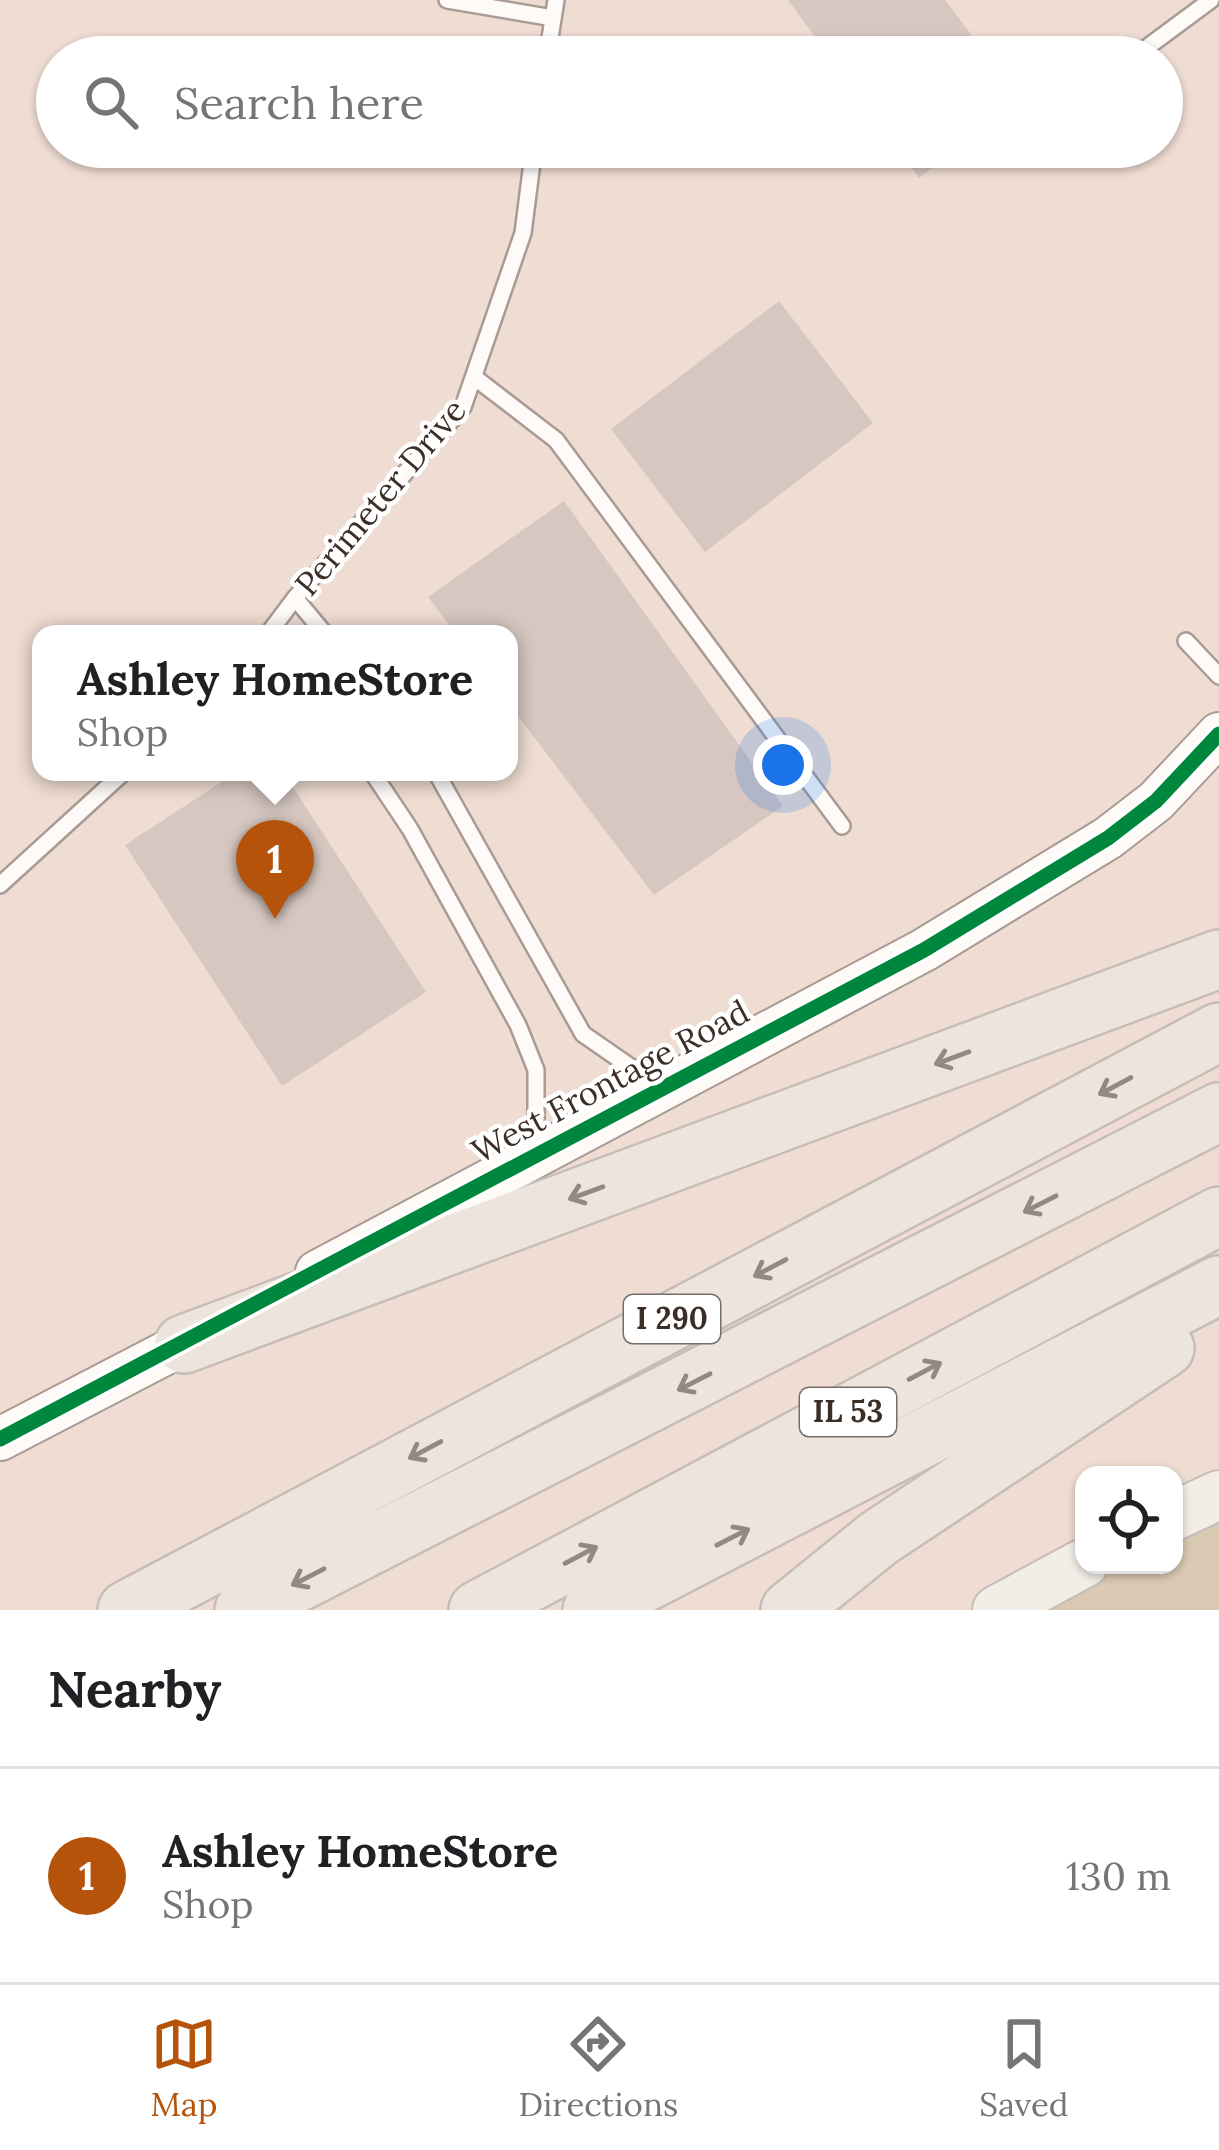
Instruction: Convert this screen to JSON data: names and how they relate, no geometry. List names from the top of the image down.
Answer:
{
  "streets": {
    "highway": ["I 290", "IL 53"],
    "street": ["West Frontage Road"],
    "lane": ["Perimeter Drive"]
  },
  "page": {
    "search": "Search here",
    "popup": ["Ashley HomeStore", "Shop"],
    "pins": "1",
    "heading": "Nearby",
    "list": [
      {
        "mark": "1",
        "name": "Ashley HomeStore",
        "note": "Shop",
        "value": "130 m"
      }
    ],
    "nav": ["Map", "Directions", "Saved"]
  }
}
